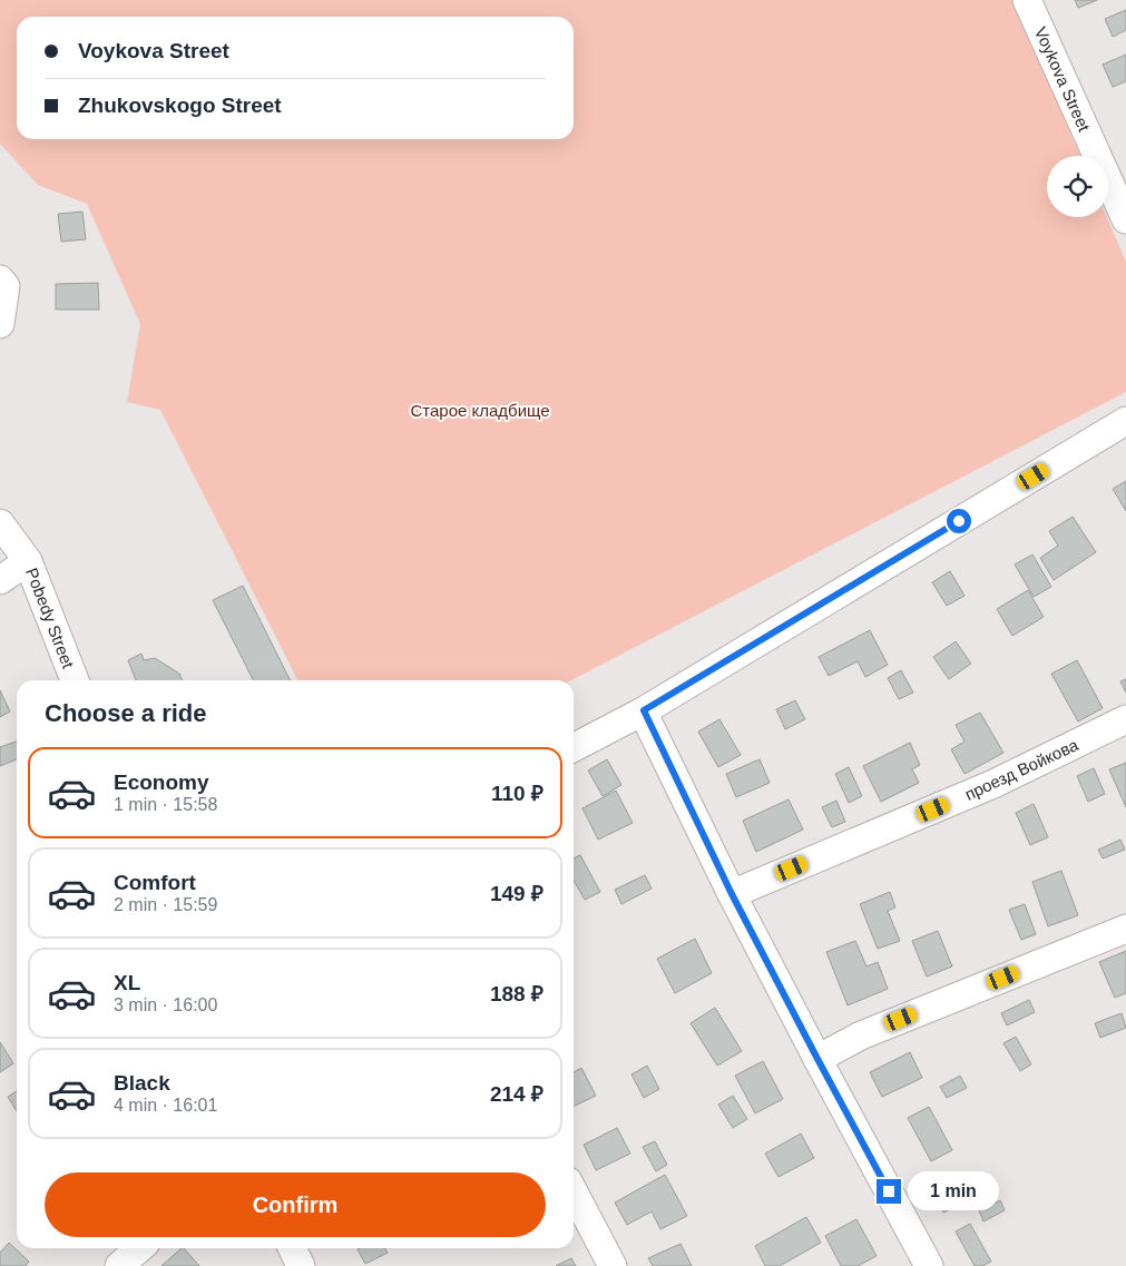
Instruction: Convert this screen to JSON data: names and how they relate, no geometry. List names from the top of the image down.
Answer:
{
  "streets": {
    "street": ["Voykova Street", "Pobedy Street", "проезд Войкова"]
  },
  "parks": ["Старое кладбище"],
  "page": {
    "banner": ["Voykova Street", "Zhukovskogo Street"],
    "heading": "Choose a ride",
    "list": [
      {
        "name": "Economy",
        "note": "1 min · 15:58",
        "value": "110 ₽"
      },
      {
        "name": "Comfort",
        "note": "2 min · 15:59",
        "value": "149 ₽"
      },
      {
        "name": "XL",
        "note": "3 min · 16:00",
        "value": "188 ₽"
      },
      {
        "name": "Black",
        "note": "4 min · 16:01",
        "value": "214 ₽"
      }
    ],
    "buttons": "Confirm",
    "bubble": "1 min"
  }
}
